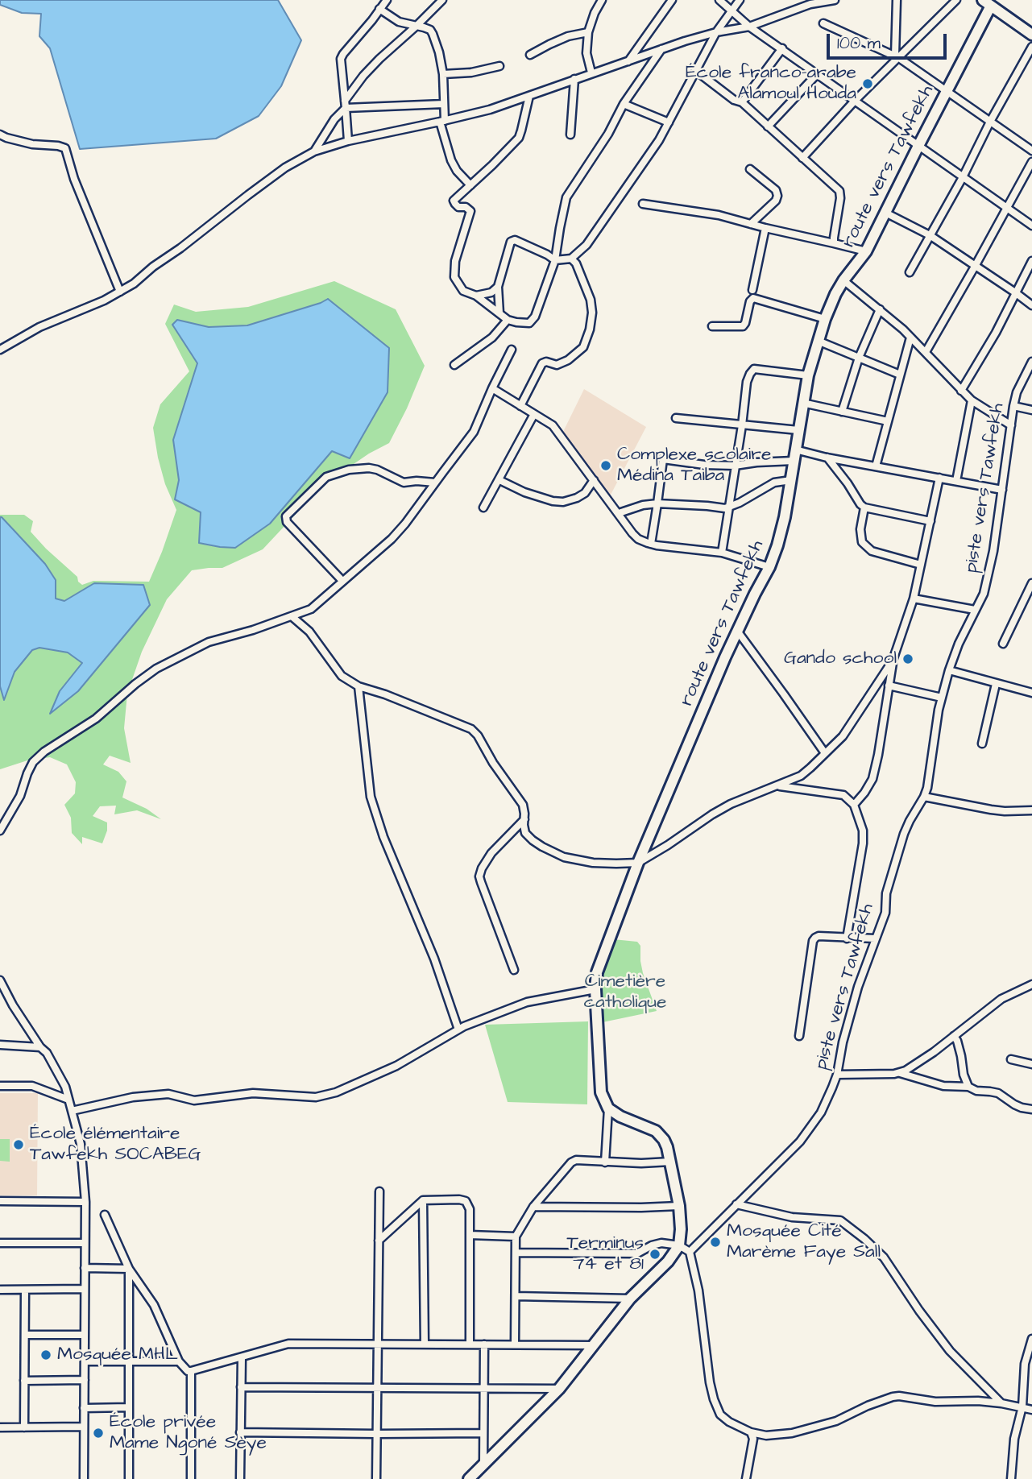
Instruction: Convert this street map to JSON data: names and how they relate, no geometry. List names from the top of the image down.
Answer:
{
  "streets": {
    "street": ["route vers Tawfekh", "piste vers Tawfekh"]
  },
  "parks": ["Cimetière catholique"],
  "places": [
    "École franco-arabe Alamoul Houda",
    "Complexe scolaire Médina Taiba",
    "Gando school",
    "École élémentaire Tawfekh SOCABEG",
    "Mosquée Cité Marème Faye Sall",
    "Terminus 74 et 81",
    "Mosquée MHL",
    "École privée Mame Ngoné Sèye"
  ],
  "scale_bar": "100 m"
}
